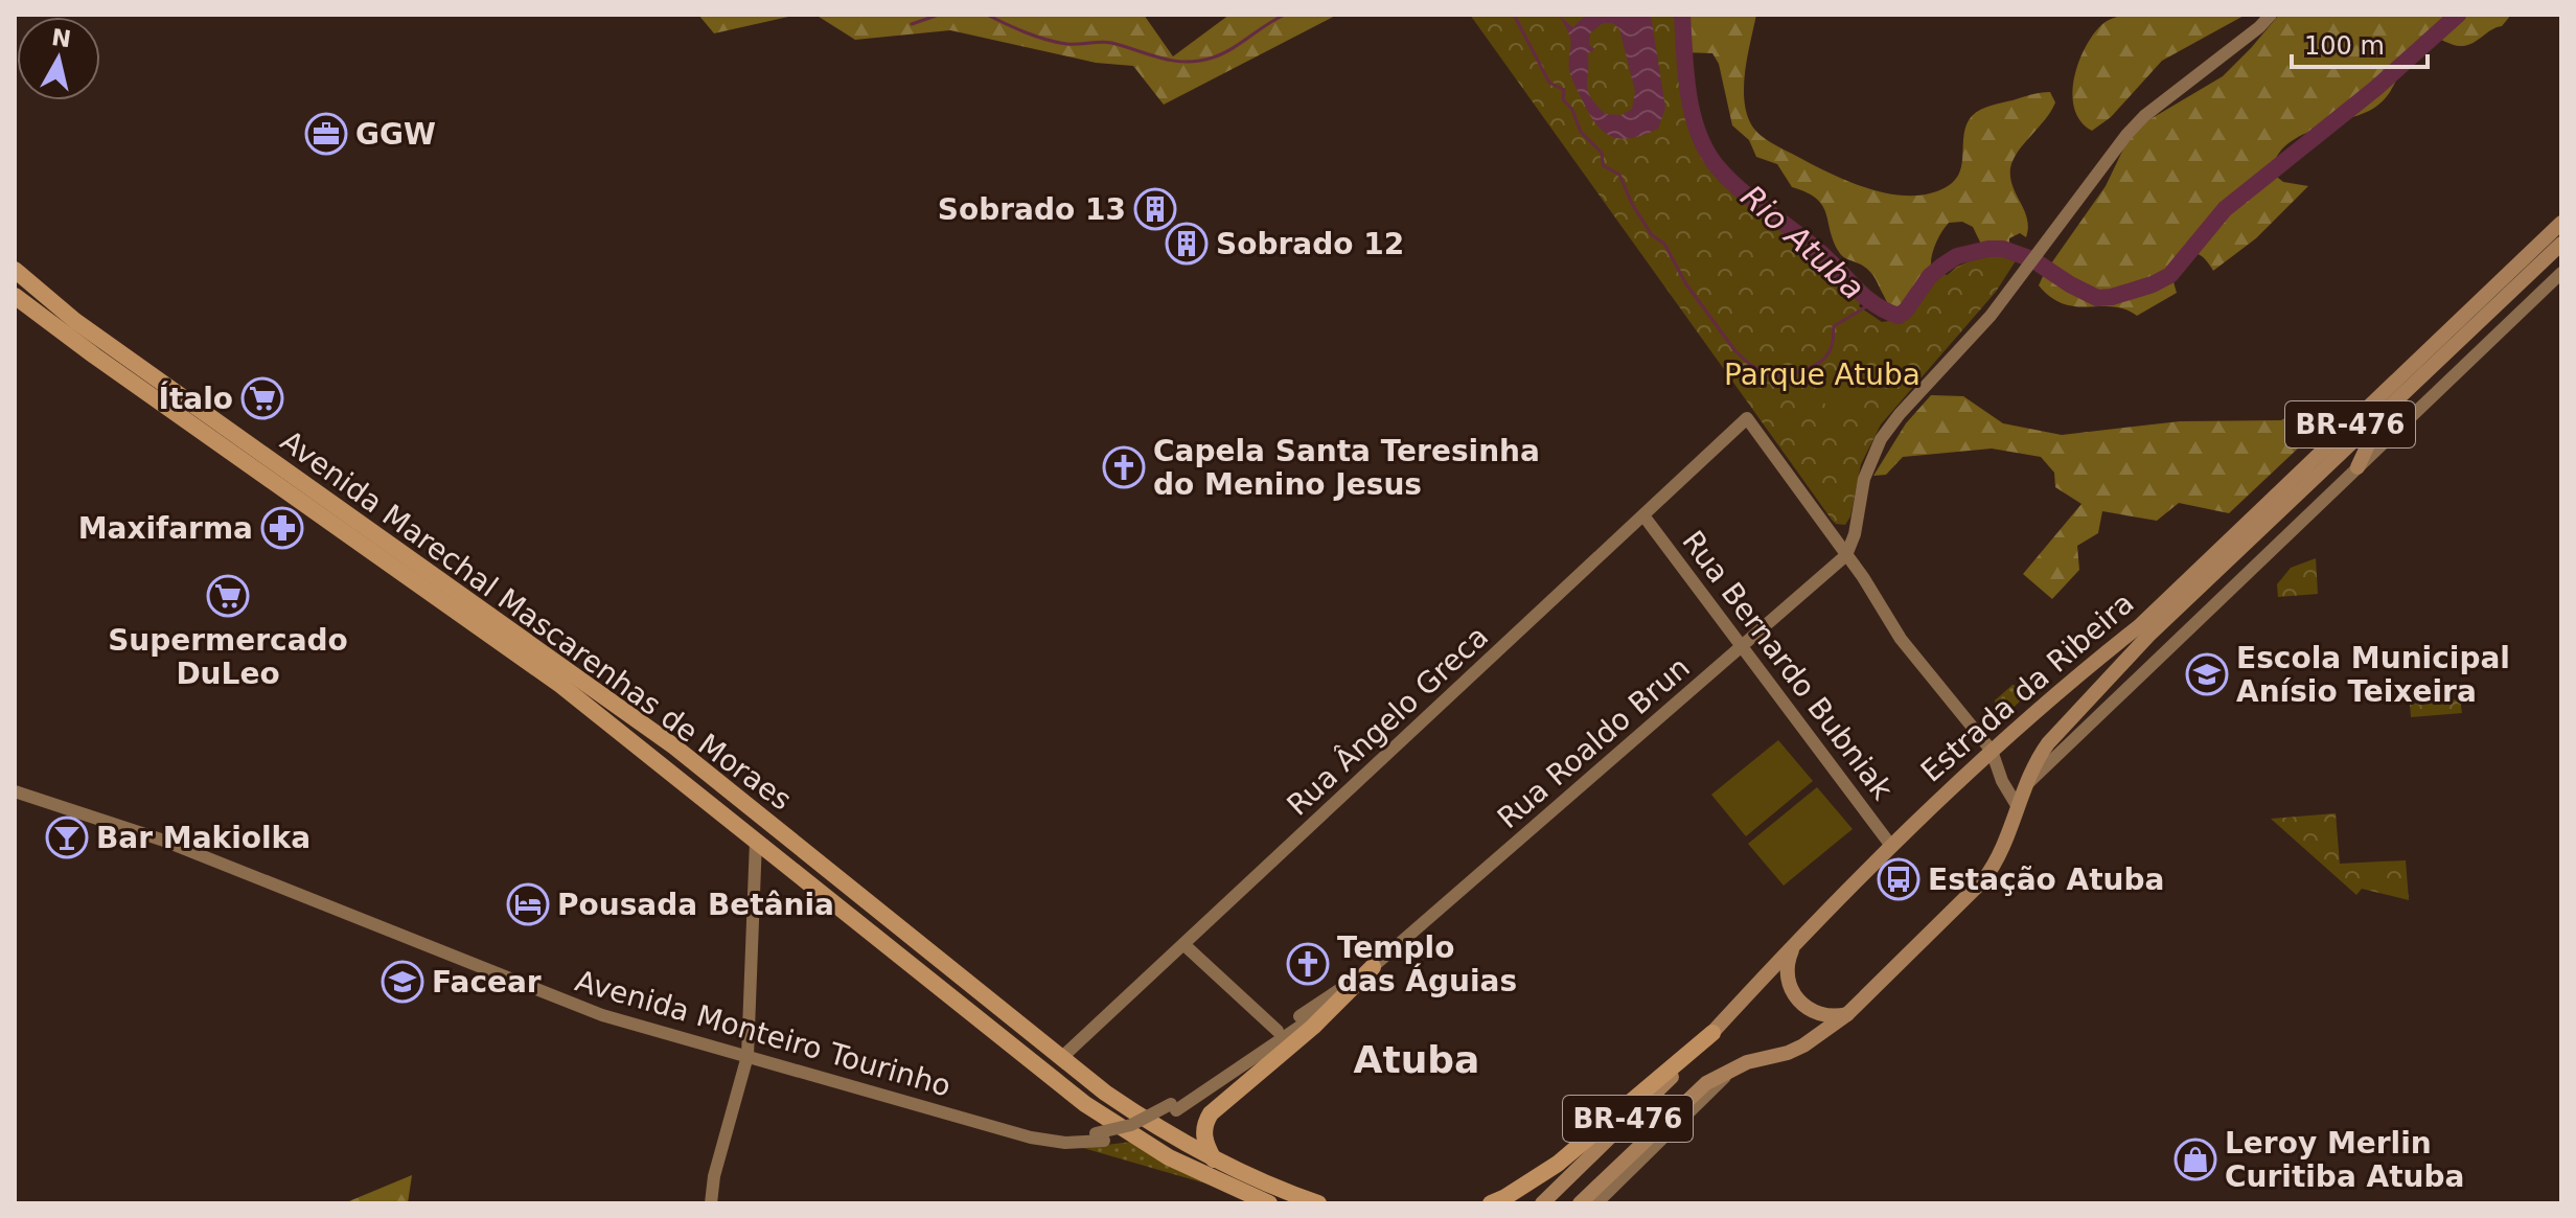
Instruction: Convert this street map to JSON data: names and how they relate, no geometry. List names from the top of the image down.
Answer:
{
  "streets": {
    "highway": ["Avenida Marechal Mascarenhas de Moraes"],
    "main road": [
      "BR-476",
      "Rua Bernardo Bubniak",
      "Estrada da Ribeira",
      "Rua Ângelo Greca",
      "Rua Roaldo Brun",
      "Avenida Monteiro Tourinho"
    ]
  },
  "crossings": [
    ["Avenida Marechal Mascarenhas de Moraes", "Rua Ângelo Greca"],
    ["Rua Bernardo Bubniak", "Estrada da Ribeira"],
    ["Rua Bernardo Bubniak", "Rua Ângelo Greca"],
    ["Rua Bernardo Bubniak", "Rua Roaldo Brun"],
    ["Rua Ângelo Greca", "Rua Roaldo Brun"],
    ["Rua Roaldo Brun", "Avenida Monteiro Tourinho"]
  ],
  "districts": ["Atuba"],
  "water": ["Rio Atuba"],
  "parks": ["Parque Atuba"],
  "places": {
    "office": ["GGW"],
    "building": ["Sobrado 13", "Sobrado 12"],
    "supermarket": ["Ítalo", "Supermercado DuLeo"],
    "church": ["Capela Santa Teresinha do Menino Jesus", "Templo das Águias"],
    "pharmacy": ["Maxifarma"],
    "school or university": ["Escola Municipal Anísio Teixeira", "Facear"],
    "bar": ["Bar Makiolka"],
    "bus stop": ["Estação Atuba"],
    "hotel": ["Pousada Betânia"],
    "shop": ["Leroy Merlin Curitiba Atuba"]
  },
  "scale_bar": "100 m",
  "north": "top"
}
